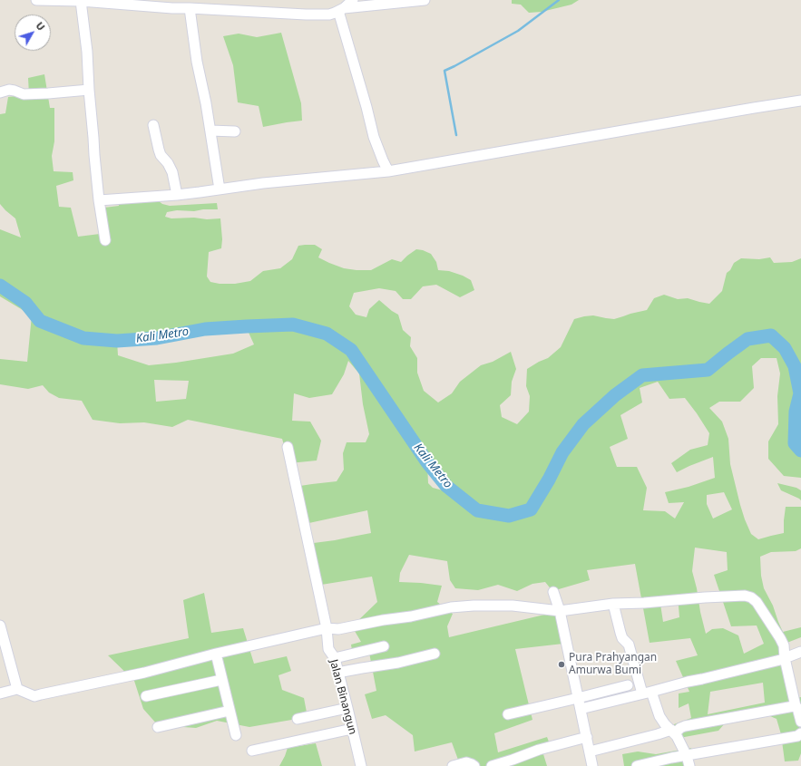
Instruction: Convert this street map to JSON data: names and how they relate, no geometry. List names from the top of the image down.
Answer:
{
  "streets": {
    "street": ["Jalan Binangun"]
  },
  "water": ["Kali Metro"],
  "places": ["Pura Prahyangan Amurwa Bumi"],
  "north": "top right"
}
